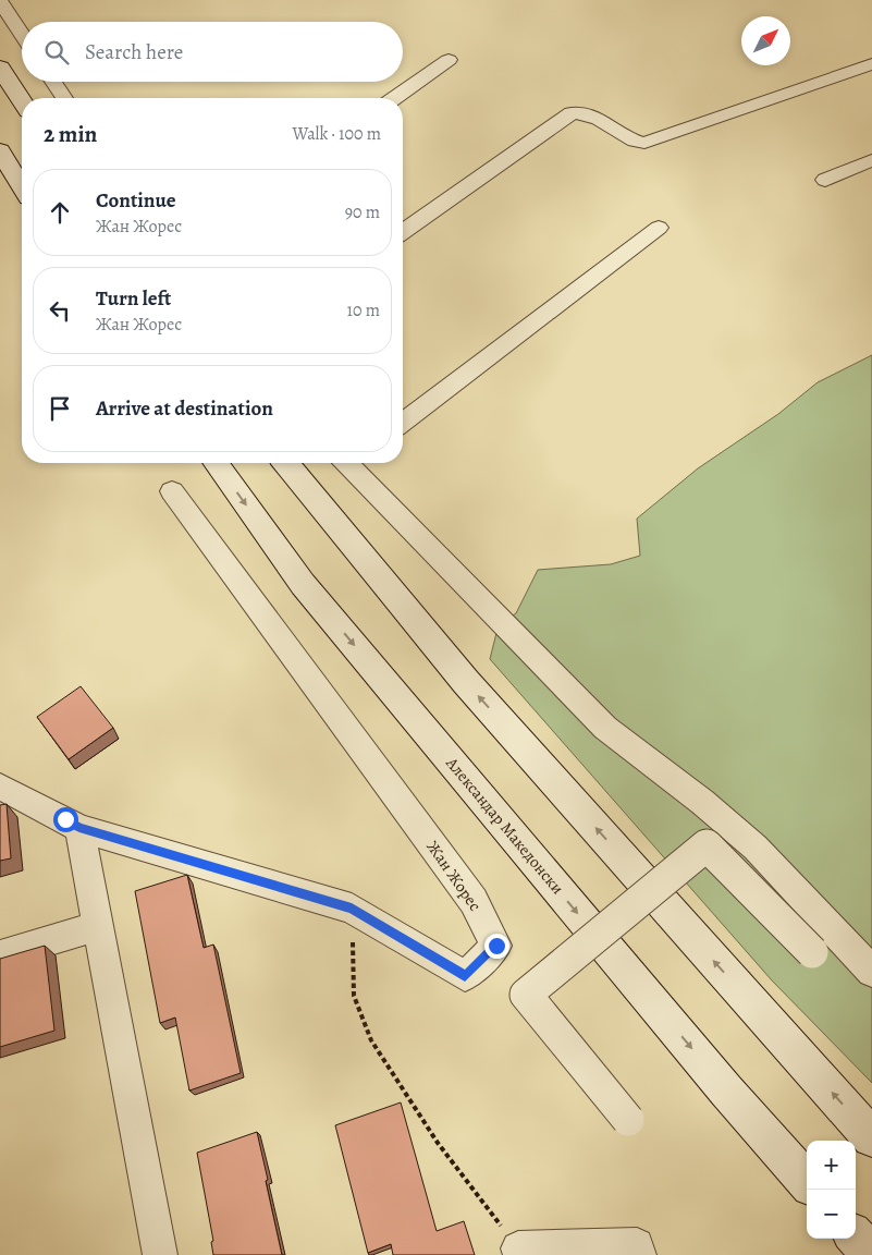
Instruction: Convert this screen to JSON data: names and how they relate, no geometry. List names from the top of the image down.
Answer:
{
  "streets": {
    "street": ["Александар Македонски", "Жан Жорес"]
  },
  "north": "top right",
  "page": {
    "search": "Search here",
    "heading": ["2 min", "Walk · 100 m"],
    "list": [
      ["Continue", "Жан Жорес", "90 m"],
      ["Turn left", "Жан Жорес", "10 m"],
      "Arrive at destination"
    ],
    "map_buttons": ["+", "−"]
  }
}
